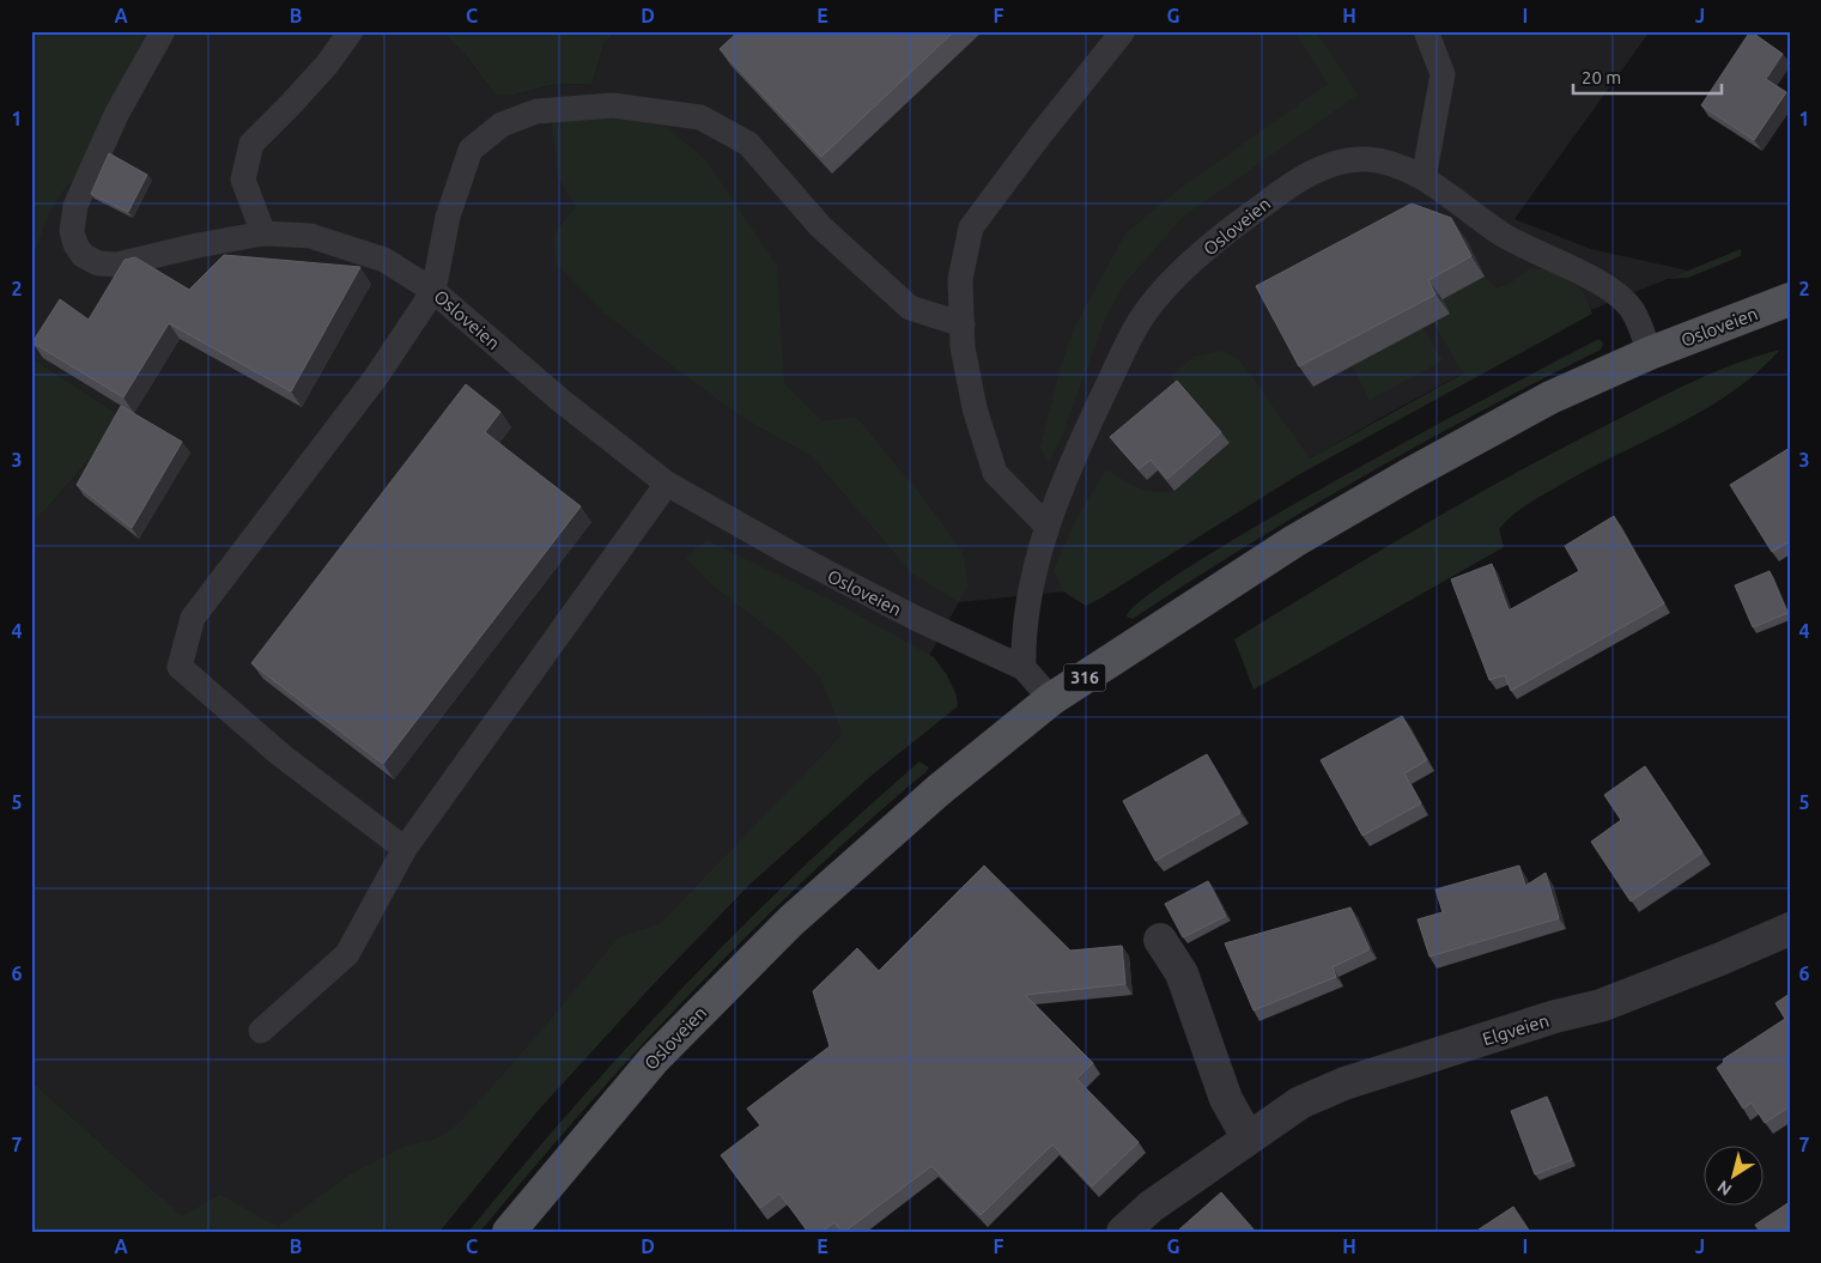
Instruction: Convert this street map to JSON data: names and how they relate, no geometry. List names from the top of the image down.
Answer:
{
  "streets": {
    "main road": ["Osloveien", "316"],
    "street": ["Elgveien"]
  },
  "scale_bar": "20 m",
  "north": "bottom left",
  "grid": {
    "columns": [
      "A",
      "B",
      "C",
      "D",
      "E",
      "F",
      "G",
      "H",
      "I",
      "J"
    ],
    "rows": [
      "1",
      "2",
      "3",
      "4",
      "5",
      "6",
      "7"
    ]
  }
}
